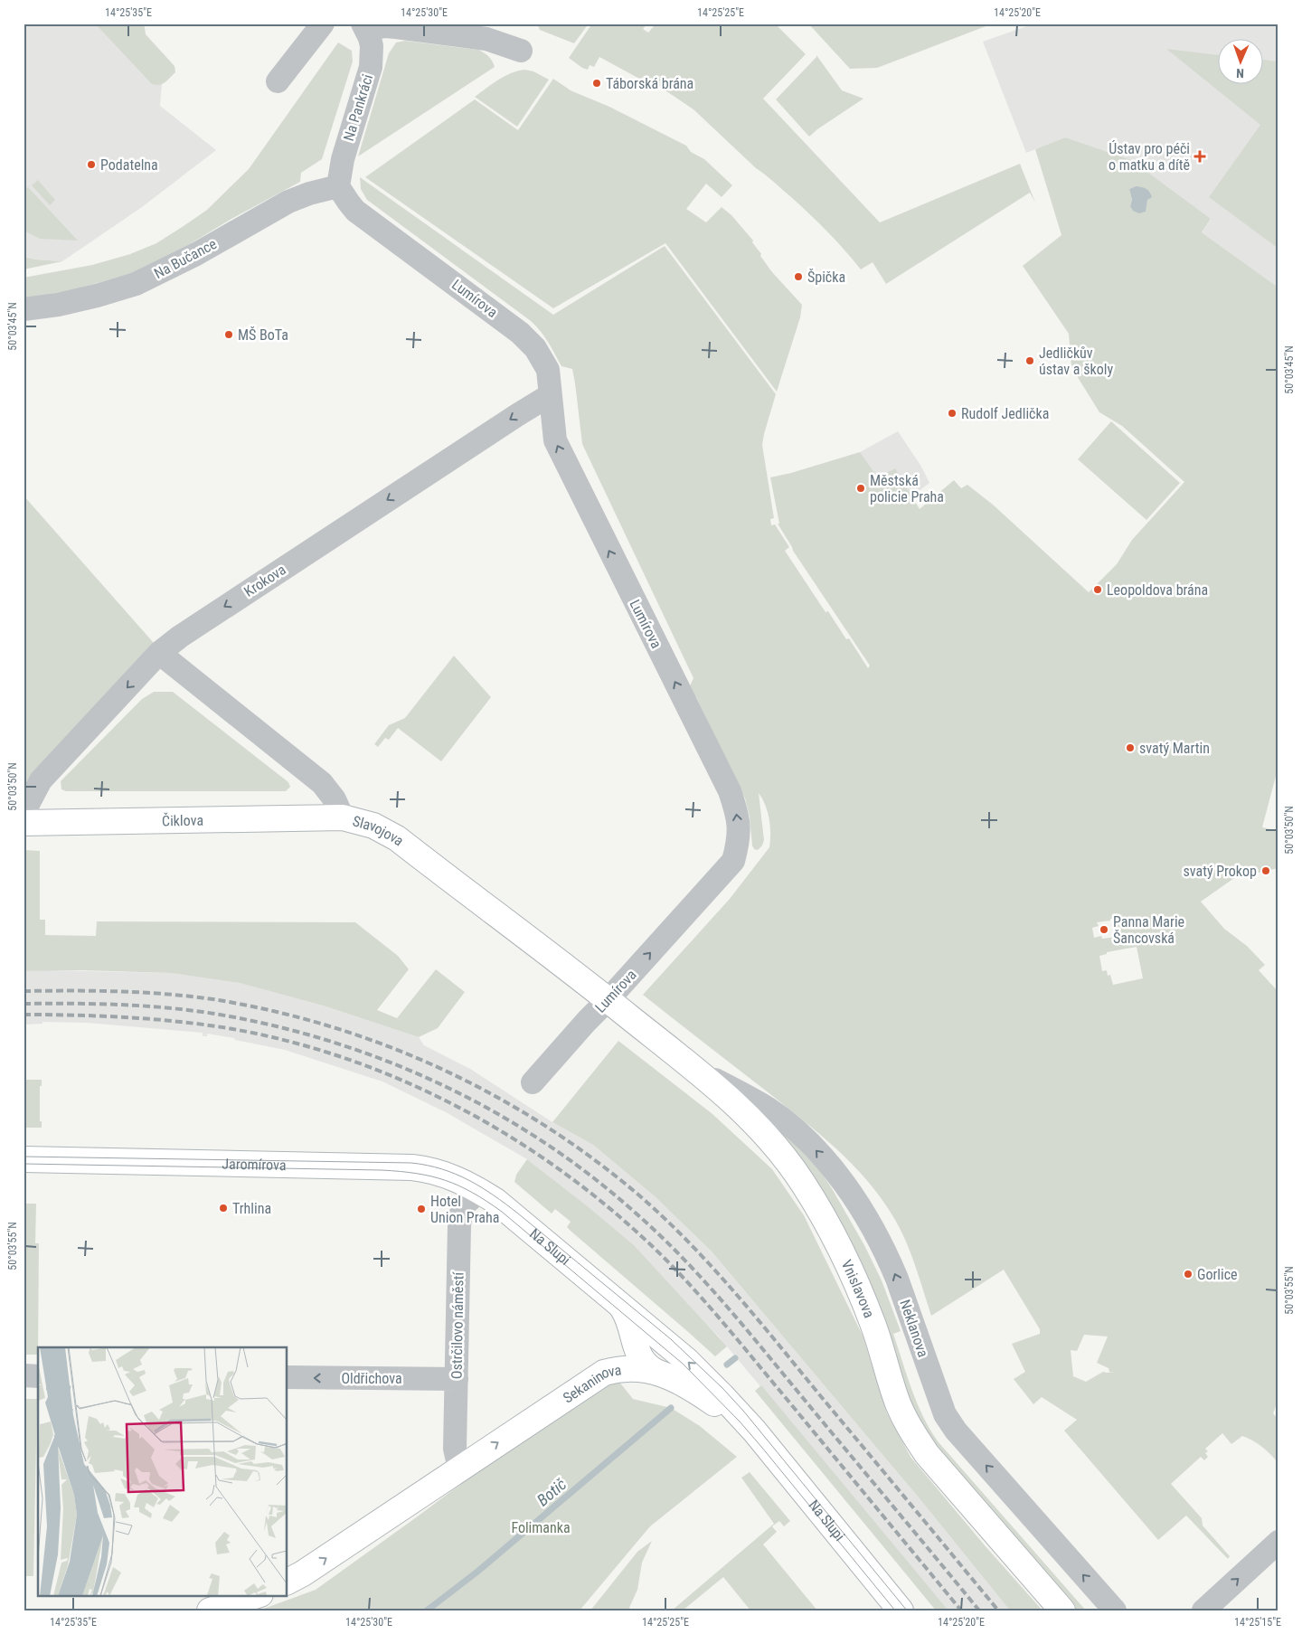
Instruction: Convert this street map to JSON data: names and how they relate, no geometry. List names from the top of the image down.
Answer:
{
  "streets": {
    "main road": [
      "Čiklova",
      "Slavojova",
      "Jaromírova",
      "Na Slupi",
      "Vnislavova",
      "Sekaninova"
    ],
    "street": [
      "Na Pankráci",
      "Na Bučance",
      "Lumírova",
      "Krokova",
      "Ostrčilovo náměstí",
      "Neklanova",
      "Oldřichova"
    ]
  },
  "crossings": [
    ["Na Pankráci", "Na Bučance"],
    ["Na Pankráci", "Lumírova"],
    ["Na Bučance", "Lumírova"],
    ["Lumírova", "Krokova"],
    ["Lumírova", "Slavojova"],
    ["Lumírova", "Vnislavova"],
    ["Krokova", "Slavojova"],
    ["Čiklova", "Slavojova"],
    ["Slavojova", "Vnislavova"],
    ["Jaromírova", "Na Slupi"],
    ["Jaromírova", "Ostrčilovo náměstí"],
    ["Na Slupi", "Ostrčilovo náměstí"],
    ["Na Slupi", "Sekaninova"],
    ["Vnislavova", "Neklanova"],
    ["Ostrčilovo náměstí", "Oldřichova"],
    ["Ostrčilovo náměstí", "Sekaninova"]
  ],
  "one_way": [
    "Lumírova",
    "Krokova",
    "Neklanova",
    "Oldřichova",
    "Sekaninova"
  ],
  "water": ["Botič"],
  "parks": ["Folimanka"],
  "places": {
    "other": [
      "Táborská brána",
      "Podatelna",
      "Špička",
      "MŠ BoTa",
      "Jedličkův ústav a školy",
      "Rudolf Jedlička",
      "Městská policie Praha",
      "Leopoldova brána",
      "svatý Martin",
      "svatý Prokop",
      "Panna Marie Šancovská",
      "Trhlina",
      "Hotel Union Praha",
      "Gorlice"
    ],
    "health": ["Ústav pro péči o matku a dítě"]
  },
  "north": "bottom",
  "coordinates": [
    "14°25'35\"E",
    "14°25'30\"E",
    "14°25'25\"E",
    "14°25'20\"E",
    "50°03'45\"N",
    "50°03'50\"N",
    "50°03'55\"N",
    "14°25'15\"E"
  ]
}
